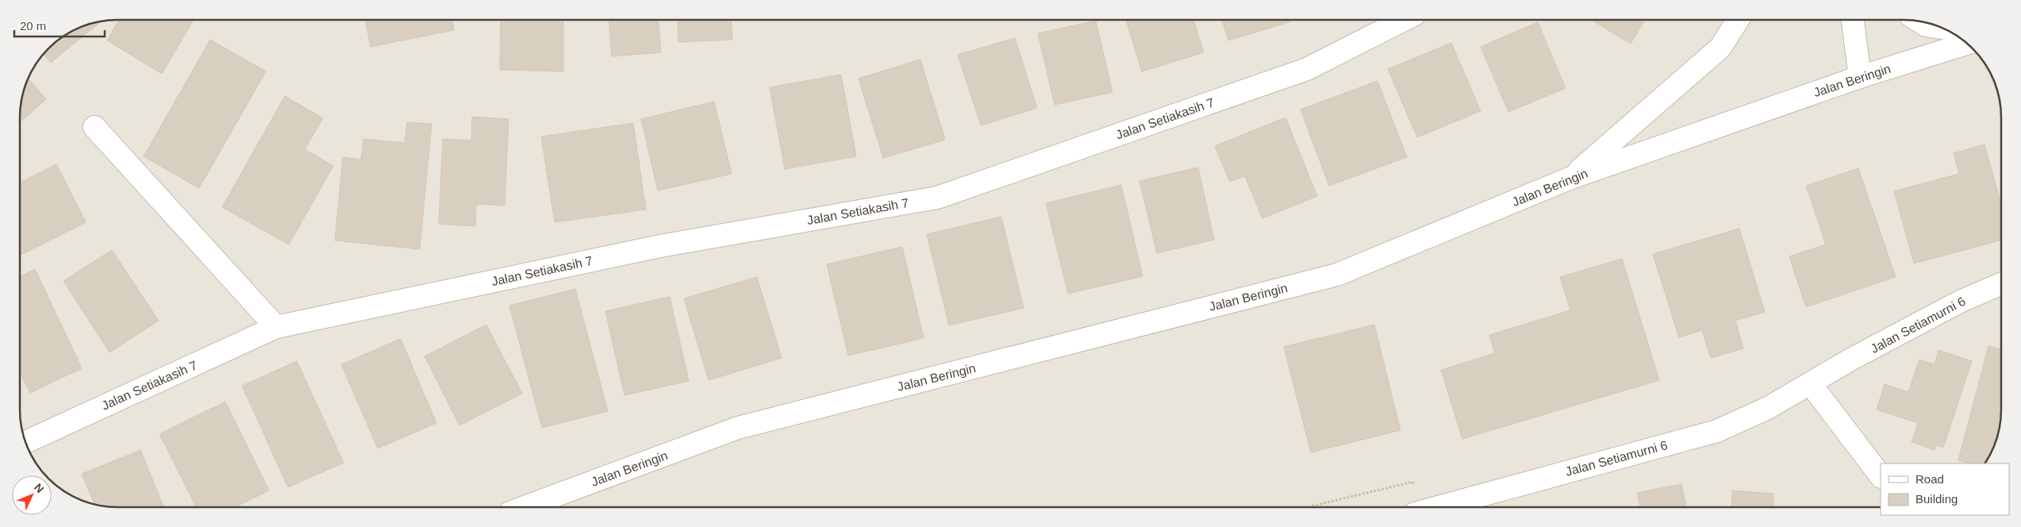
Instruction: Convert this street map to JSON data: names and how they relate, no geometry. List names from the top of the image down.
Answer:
{
  "streets": {
    "street": ["Jalan Beringin", "Jalan Setiakasih 7", "Jalan Setiamurni 6"]
  },
  "legend": ["Road", "Building"],
  "scale_bar": "20 m",
  "north": "top right"
}
